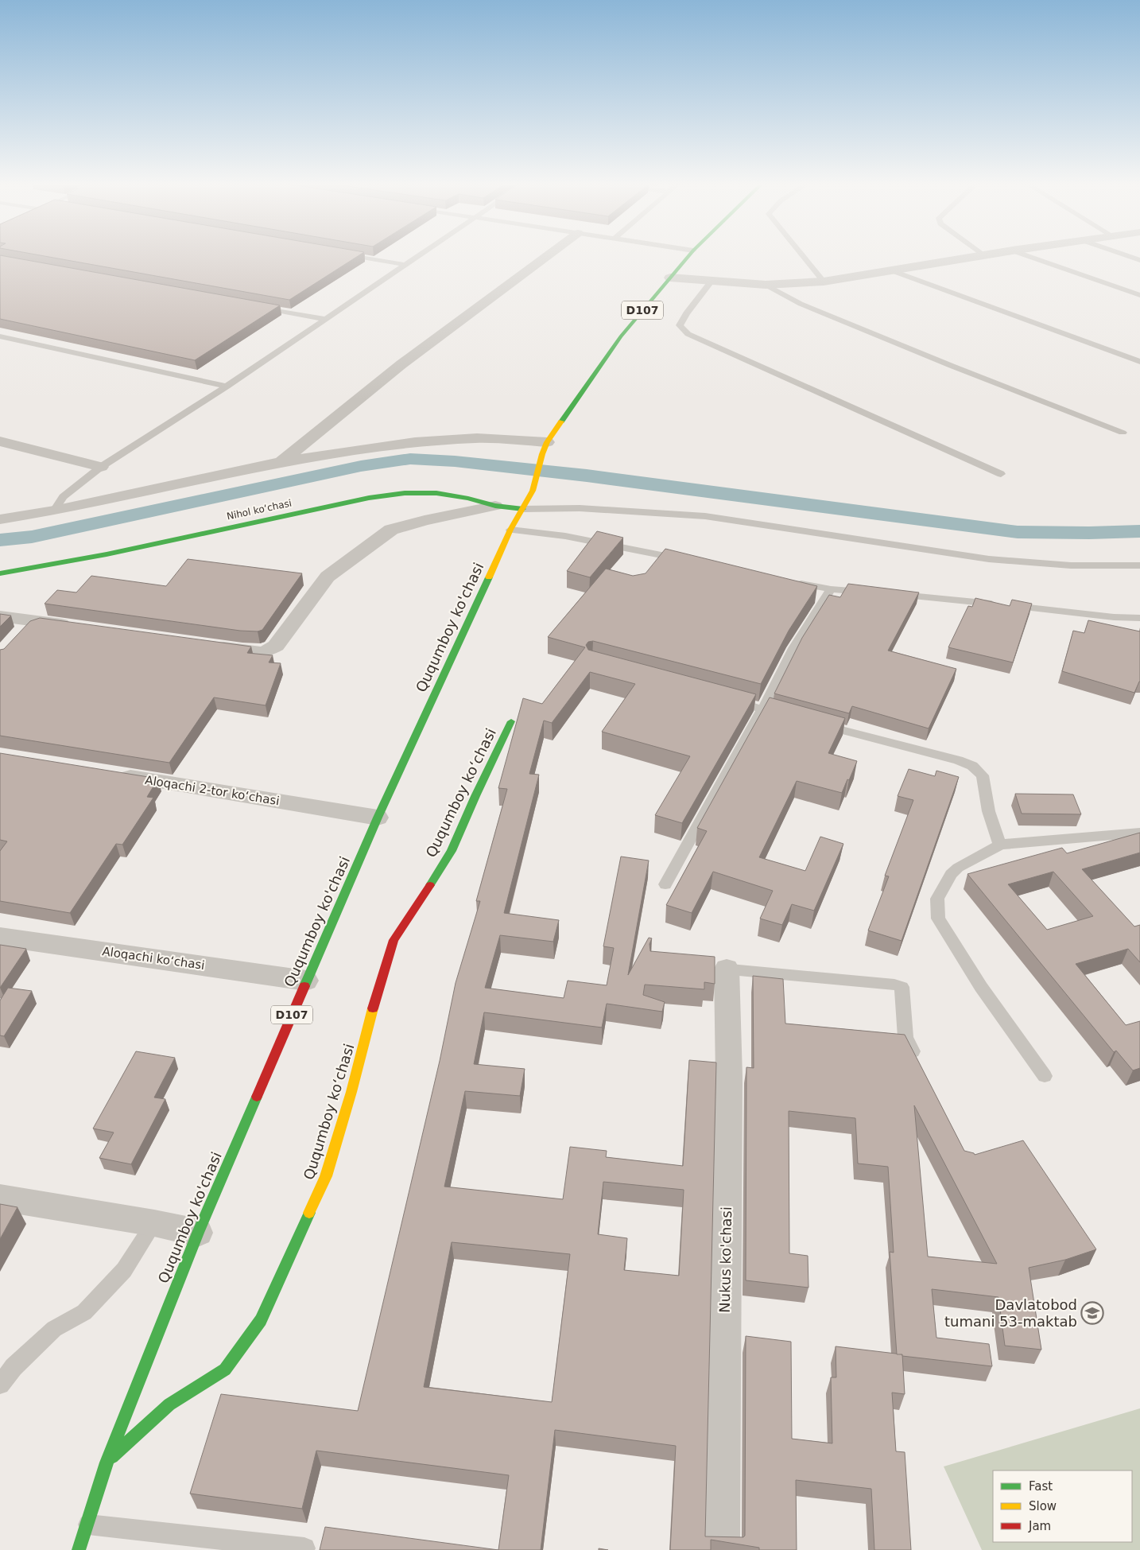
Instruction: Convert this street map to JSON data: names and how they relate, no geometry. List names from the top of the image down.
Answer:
{
  "streets": {
    "main road": [
      "D107",
      "Nihol koʻchasi",
      "Ququmboy ko'chasi",
      "Ququmboy koʻchasi"
    ],
    "street": ["Aloqachi 2-tor koʻchasi", "Aloqachi koʻchasi", "Nukus ko'chasi"]
  },
  "crossings": [
    ["D107", "Ququmboy ko'chasi"],
    ["Nihol koʻchasi", "Ququmboy ko'chasi"],
    ["Ququmboy ko'chasi", "Aloqachi 2-tor koʻchasi"],
    ["Ququmboy ko'chasi", "Ququmboy koʻchasi"],
    ["Ququmboy ko'chasi", "Aloqachi koʻchasi"]
  ],
  "places": {
    "school or university": ["Davlatobod tumani 53-maktab"]
  },
  "legend": ["Fast", "Slow", "Jam"]
}
